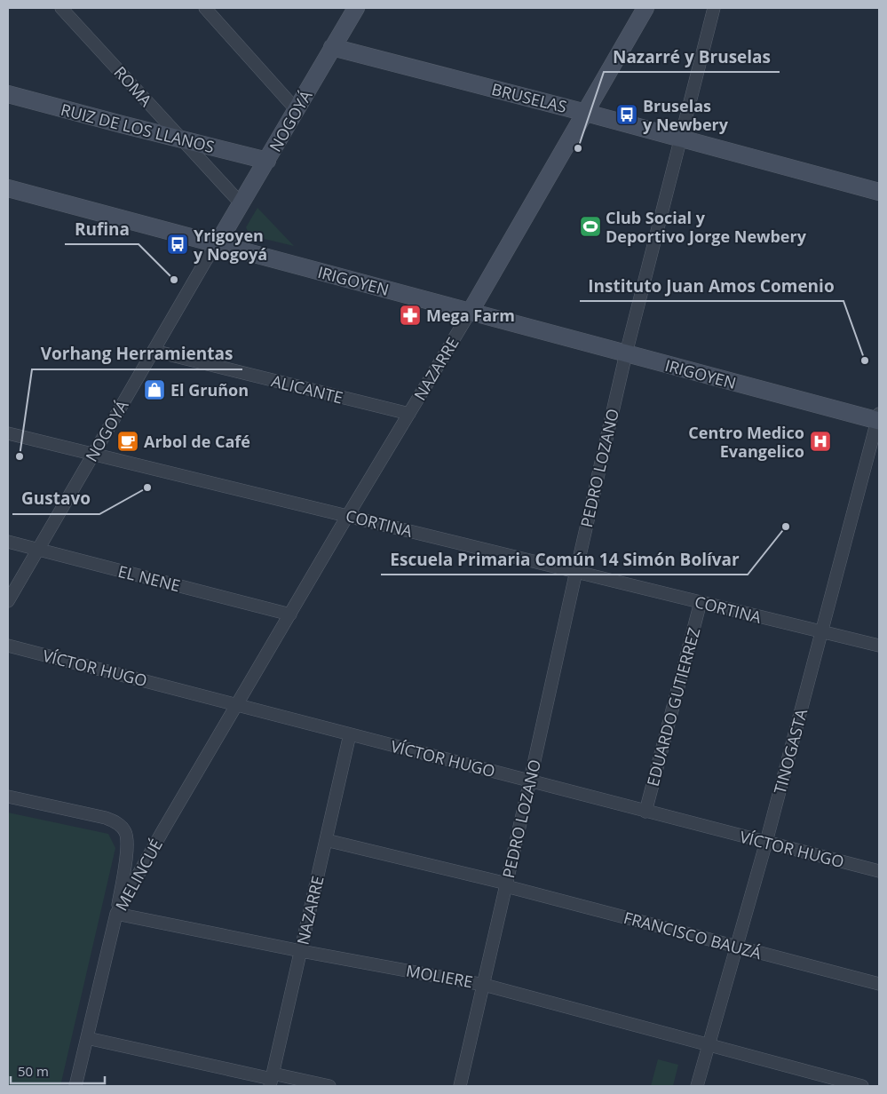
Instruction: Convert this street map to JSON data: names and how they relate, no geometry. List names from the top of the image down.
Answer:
{
  "streets": {
    "street": [
      "ROMA",
      "BRUSELAS",
      "NOGOYÁ",
      "RUIZ DE LOS LLANOS",
      "IRIGOYEN",
      "NAZARRE",
      "ALICANTE",
      "PEDRO LOZANO",
      "CORTINA",
      "EL NENE",
      "VÍCTOR HUGO",
      "EDUARDO GUTIERREZ",
      "TINOGASTA",
      "MELINCUÉ",
      "FRANCISCO BAUZÁ",
      "MOLIERE"
    ]
  },
  "crossings": [
    ["ROMA", "NOGOYÁ"],
    ["ROMA", "RUIZ DE LOS LLANOS"],
    ["BRUSELAS", "NOGOYÁ"],
    ["BRUSELAS", "NAZARRE"],
    ["BRUSELAS", "PEDRO LOZANO"],
    ["NOGOYÁ", "RUIZ DE LOS LLANOS"],
    ["NOGOYÁ", "IRIGOYEN"],
    ["NOGOYÁ", "ALICANTE"],
    ["NOGOYÁ", "CORTINA"],
    ["NOGOYÁ", "EL NENE"],
    ["IRIGOYEN", "NAZARRE"],
    ["IRIGOYEN", "PEDRO LOZANO"],
    ["IRIGOYEN", "TINOGASTA"],
    ["NAZARRE", "ALICANTE"],
    ["NAZARRE", "CORTINA"],
    ["NAZARRE", "EL NENE"],
    ["NAZARRE", "VÍCTOR HUGO"],
    ["NAZARRE", "MELINCUÉ"],
    ["NAZARRE", "FRANCISCO BAUZÁ"],
    ["NAZARRE", "MOLIERE"],
    ["PEDRO LOZANO", "CORTINA"],
    ["PEDRO LOZANO", "VÍCTOR HUGO"],
    ["PEDRO LOZANO", "FRANCISCO BAUZÁ"],
    ["PEDRO LOZANO", "MOLIERE"],
    ["CORTINA", "EDUARDO GUTIERREZ"],
    ["CORTINA", "TINOGASTA"],
    ["VÍCTOR HUGO", "EDUARDO GUTIERREZ"],
    ["VÍCTOR HUGO", "TINOGASTA"],
    ["VÍCTOR HUGO", "MELINCUÉ"],
    ["TINOGASTA", "FRANCISCO BAUZÁ"],
    ["TINOGASTA", "MOLIERE"],
    ["MELINCUÉ", "MOLIERE"]
  ],
  "places": {
    "bus stop": ["Bruselas y Newbery", "Yrigoyen y Nogoyá"],
    "other": [
      "Nazarré y Bruselas",
      "Rufina",
      "Instituto Juan Amos Comenio",
      "Vorhang Herramientas",
      "Gustavo",
      "Escuela Primaria Común 14 Simón Bolívar"
    ],
    "sports": ["Club Social y Deportivo Jorge Newbery"],
    "pharmacy": ["Mega Farm"],
    "shop": ["El Gruñon"],
    "cafe": ["Arbol de Café"],
    "hospital": ["Centro Medico Evangelico"]
  },
  "scale_bar": "50 m"
}
